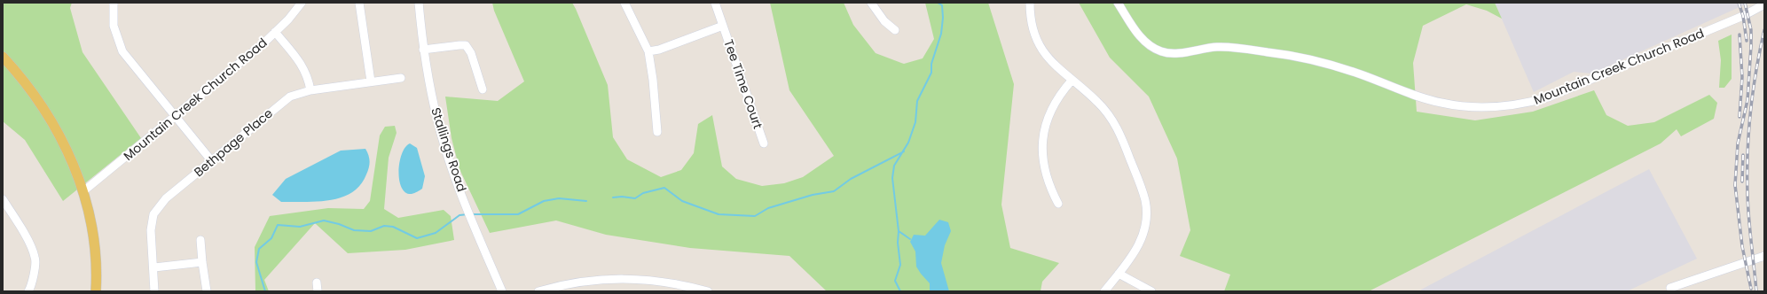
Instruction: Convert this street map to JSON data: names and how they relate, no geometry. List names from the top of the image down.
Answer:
{
  "streets": {
    "street": [
      "Mountain Creek Church Road",
      "Tee Time Court",
      "Bethpage Place",
      "Stallings Road"
    ]
  }
}
